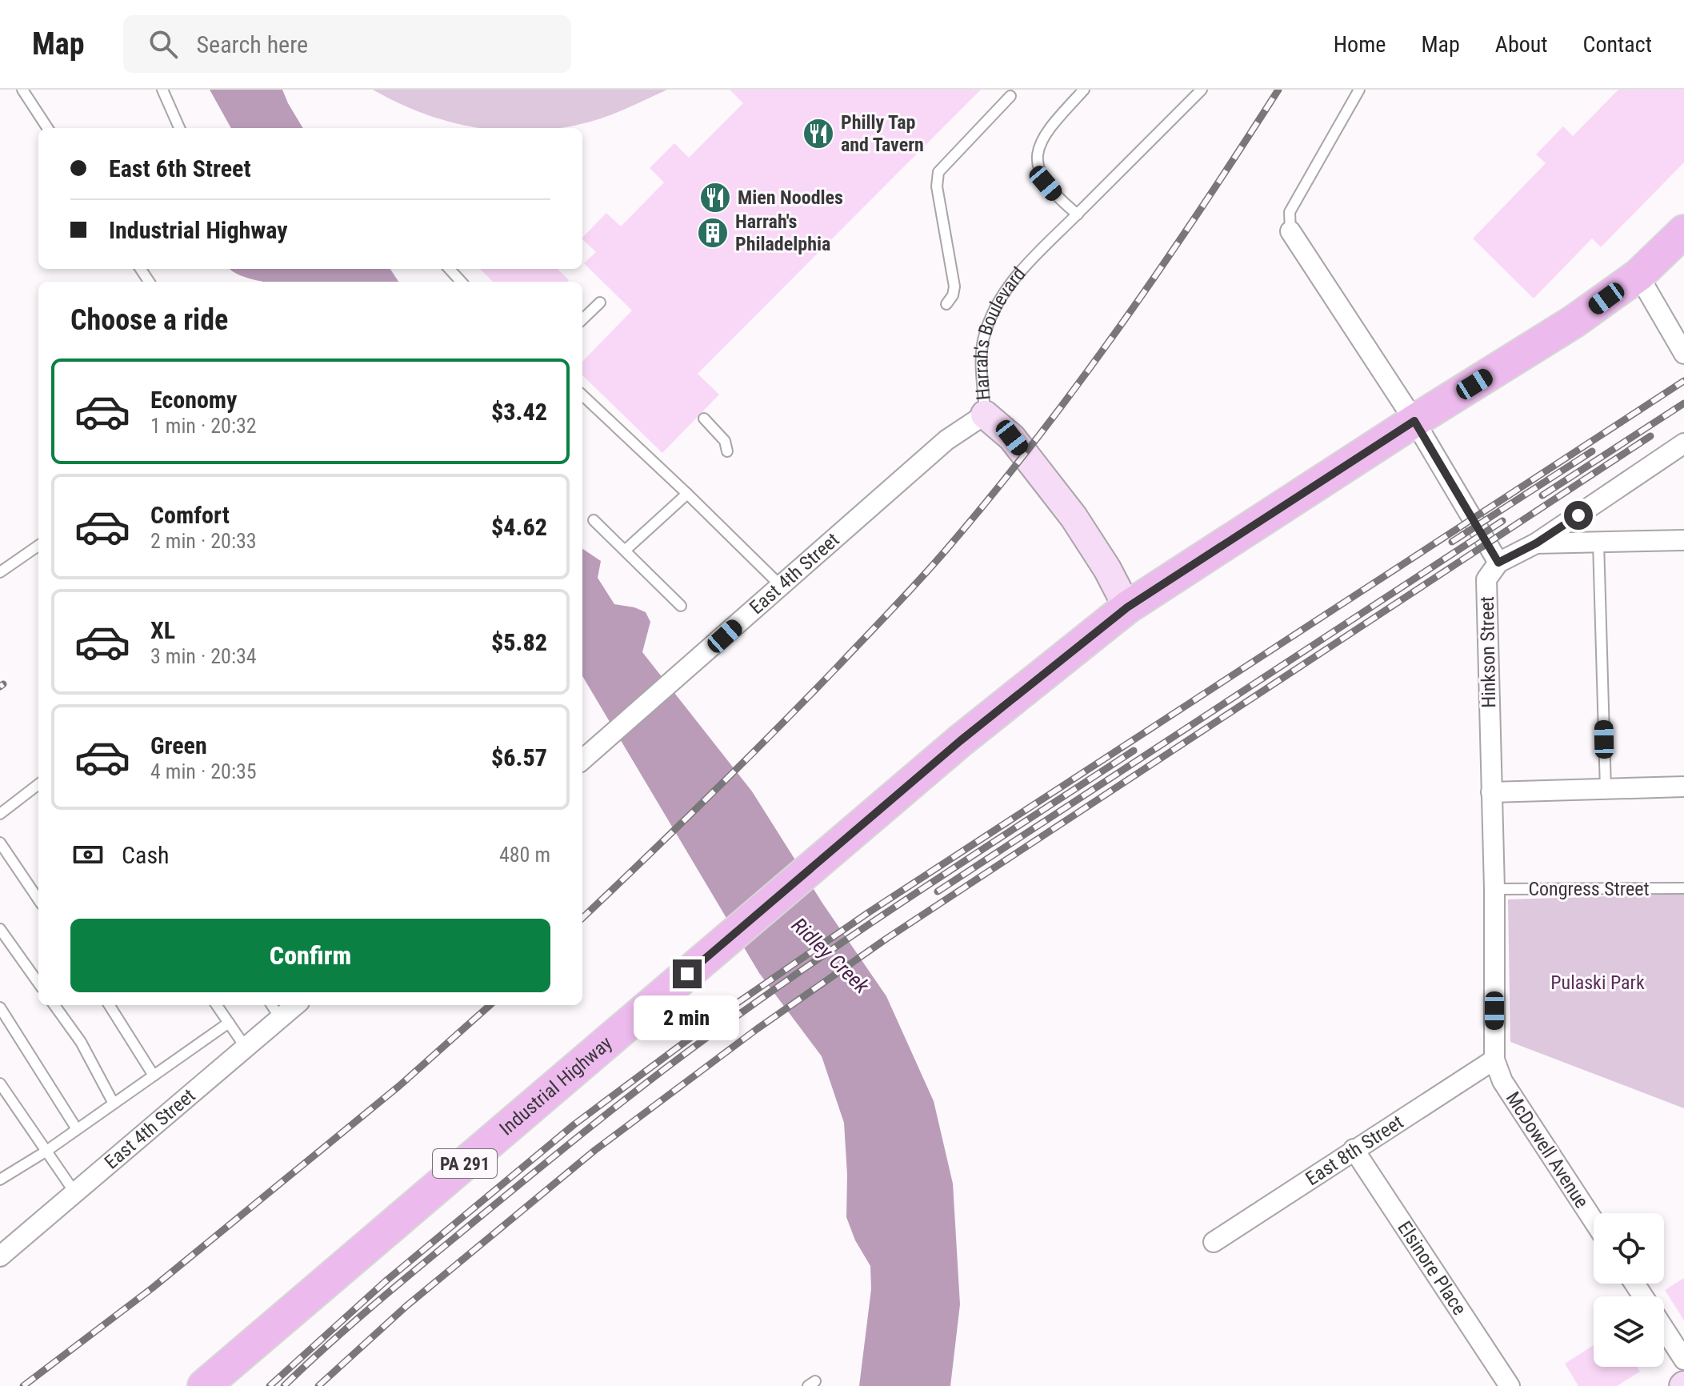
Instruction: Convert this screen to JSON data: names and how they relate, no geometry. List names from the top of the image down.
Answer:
{
  "streets": {
    "main road": ["Industrial Highway", "PA 291"],
    "street": [
      "Harrah's Boulevard",
      "East 4th Street",
      "Hinkson Street",
      "East 8th Street",
      "McDowell Avenue",
      "Elsinore Place"
    ],
    "lane": ["Congress Street"]
  },
  "crossings": [
    ["Harrah's Boulevard", "East 4th Street"],
    ["Harrah's Boulevard", "Industrial Highway"],
    ["Harrah's Boulevard", "PA 291"],
    ["Hinkson Street", "Congress Street"],
    ["Hinkson Street", "East 8th Street"],
    ["Hinkson Street", "McDowell Avenue"],
    ["Industrial Highway", "PA 291"],
    ["East 8th Street", "McDowell Avenue"],
    ["East 8th Street", "Elsinore Place"]
  ],
  "water": ["Ridley Creek"],
  "parks": ["Pulaski Park"],
  "places": {
    "restaurant": ["Philly Tap and Tavern", "Mien Noodles"],
    "building": ["Harrah's Philadelphia"]
  },
  "page": {
    "header": "Map",
    "search": "Search here",
    "nav": [
      "Home",
      "Map",
      "About",
      "Contact"
    ],
    "banner": ["East 6th Street", "Industrial Highway"],
    "heading": "Choose a ride",
    "list": [
      {
        "name": "Economy",
        "note": "1 min · 20:32",
        "value": "$3.42"
      },
      {
        "name": "Comfort",
        "note": "2 min · 20:33",
        "value": "$4.62"
      },
      {
        "name": "XL",
        "note": "3 min · 20:34",
        "value": "$5.82"
      },
      {
        "name": "Green",
        "note": "4 min · 20:35",
        "value": "$6.57"
      }
    ],
    "pay": ["Cash", "480 m"],
    "buttons": "Confirm",
    "bubble": "2 min"
  }
}
